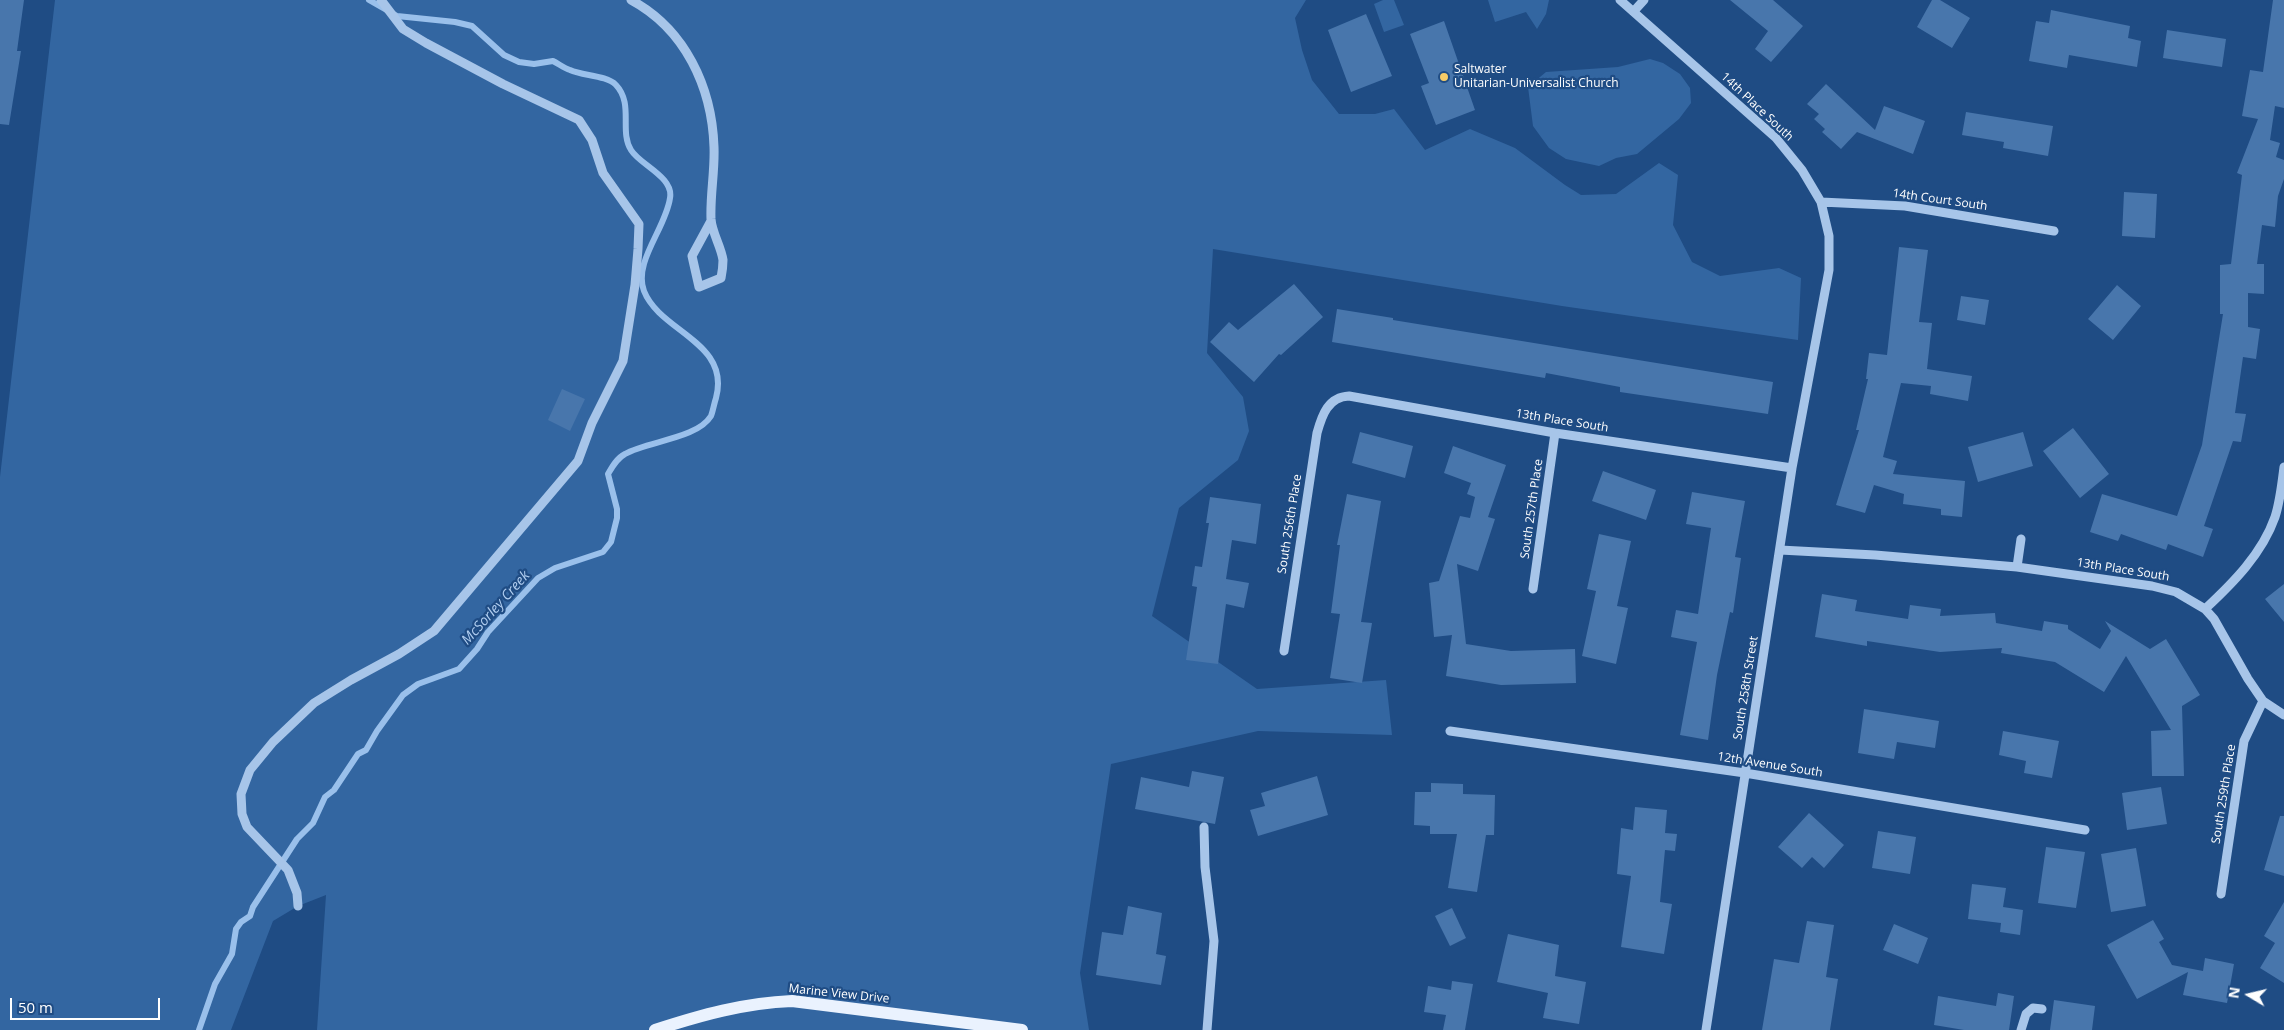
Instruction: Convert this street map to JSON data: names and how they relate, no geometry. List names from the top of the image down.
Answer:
{
  "streets": {
    "main road": ["Marine View Drive"],
    "street": [
      "14th Place South",
      "14th Court South",
      "13th Place South",
      "South 257th Place",
      "South 256th Place",
      "South 258th Street",
      "12th Avenue South",
      "South 259th Place"
    ]
  },
  "crossings": [
    ["14th Place South", "14th Court South"],
    ["14th Place South", "13th Place South"],
    ["14th Place South", "South 258th Street"],
    ["13th Place South", "South 257th Place"],
    ["13th Place South", "South 256th Place"],
    ["13th Place South", "South 258th Street"],
    ["13th Place South", "South 259th Place"],
    ["South 258th Street", "12th Avenue South"]
  ],
  "water": ["McSorley Creek"],
  "places": ["Saltwater Unitarian-Universalist Church"],
  "scale_bar": "50 m",
  "north": "left"
}
